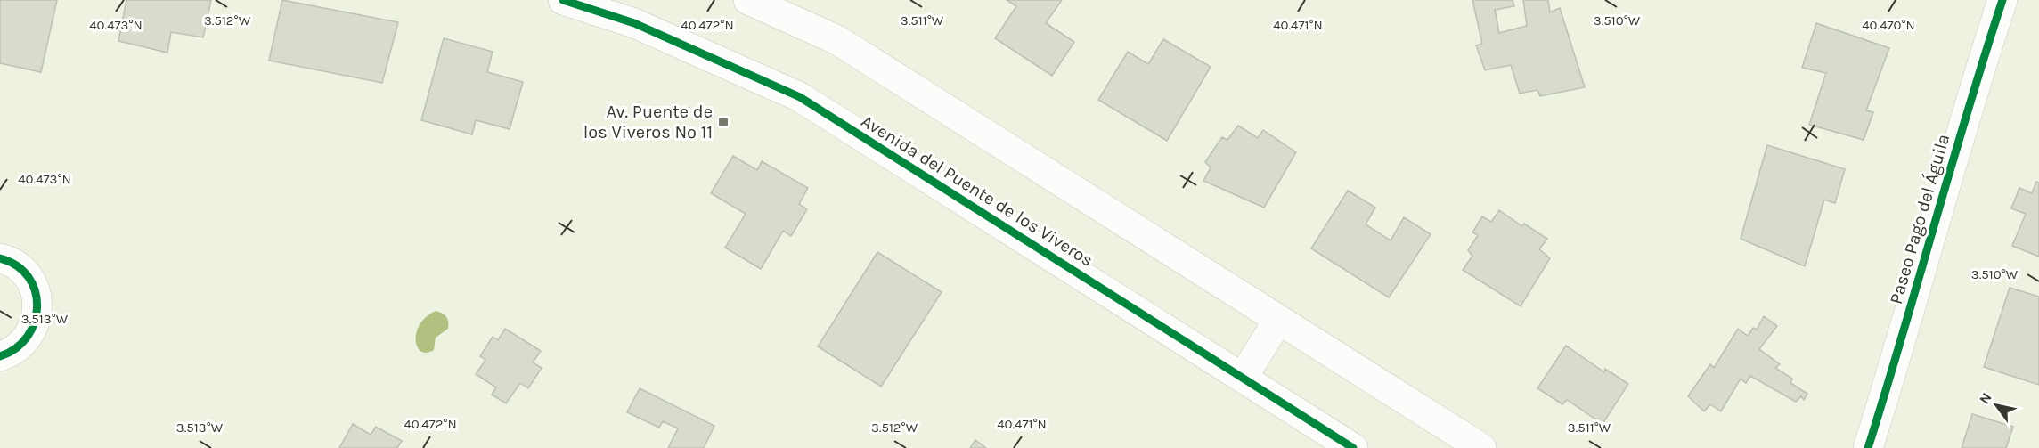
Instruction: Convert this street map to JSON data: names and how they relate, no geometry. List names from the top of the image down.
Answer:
{
  "streets": {
    "street": ["Avenida del Puente de los Viveros", "Paseo Pago del Águila"]
  },
  "places": {
    "transit": ["Av. Puente de los Viveros Nº 11"]
  },
  "north": "top left",
  "coordinates": [
    "3.512°W",
    "3.511°W",
    "3.510°W",
    "40.473°N",
    "40.472°N",
    "40.471°N",
    "40.470°N",
    "3.513°W"
  ]
}
